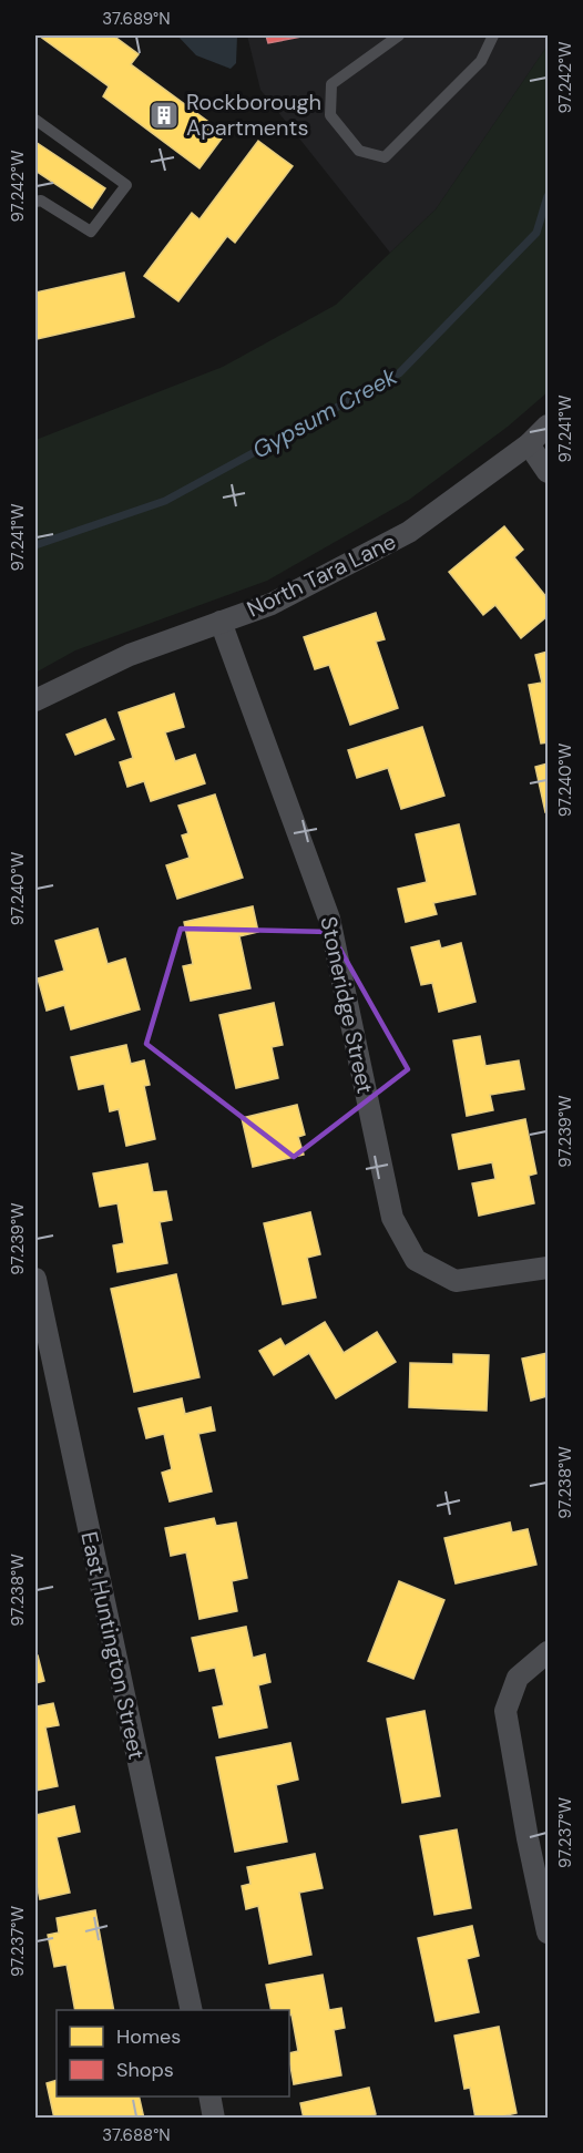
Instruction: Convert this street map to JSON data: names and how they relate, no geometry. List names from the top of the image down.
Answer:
{
  "streets": {
    "street": ["North Tara Lane", "Stoneridge Street", "East Huntington Street"]
  },
  "crossings": [
    ["North Tara Lane", "Stoneridge Street"]
  ],
  "water": ["Gypsum Creek"],
  "places": {
    "building": ["Rockborough Apartments"]
  },
  "legend": ["Homes", "Shops"],
  "coordinates": [
    "37.689°N",
    "97.242°W",
    "97.241°W",
    "97.240°W",
    "97.239°W",
    "97.238°W",
    "97.237°W",
    "37.688°N"
  ]
}
